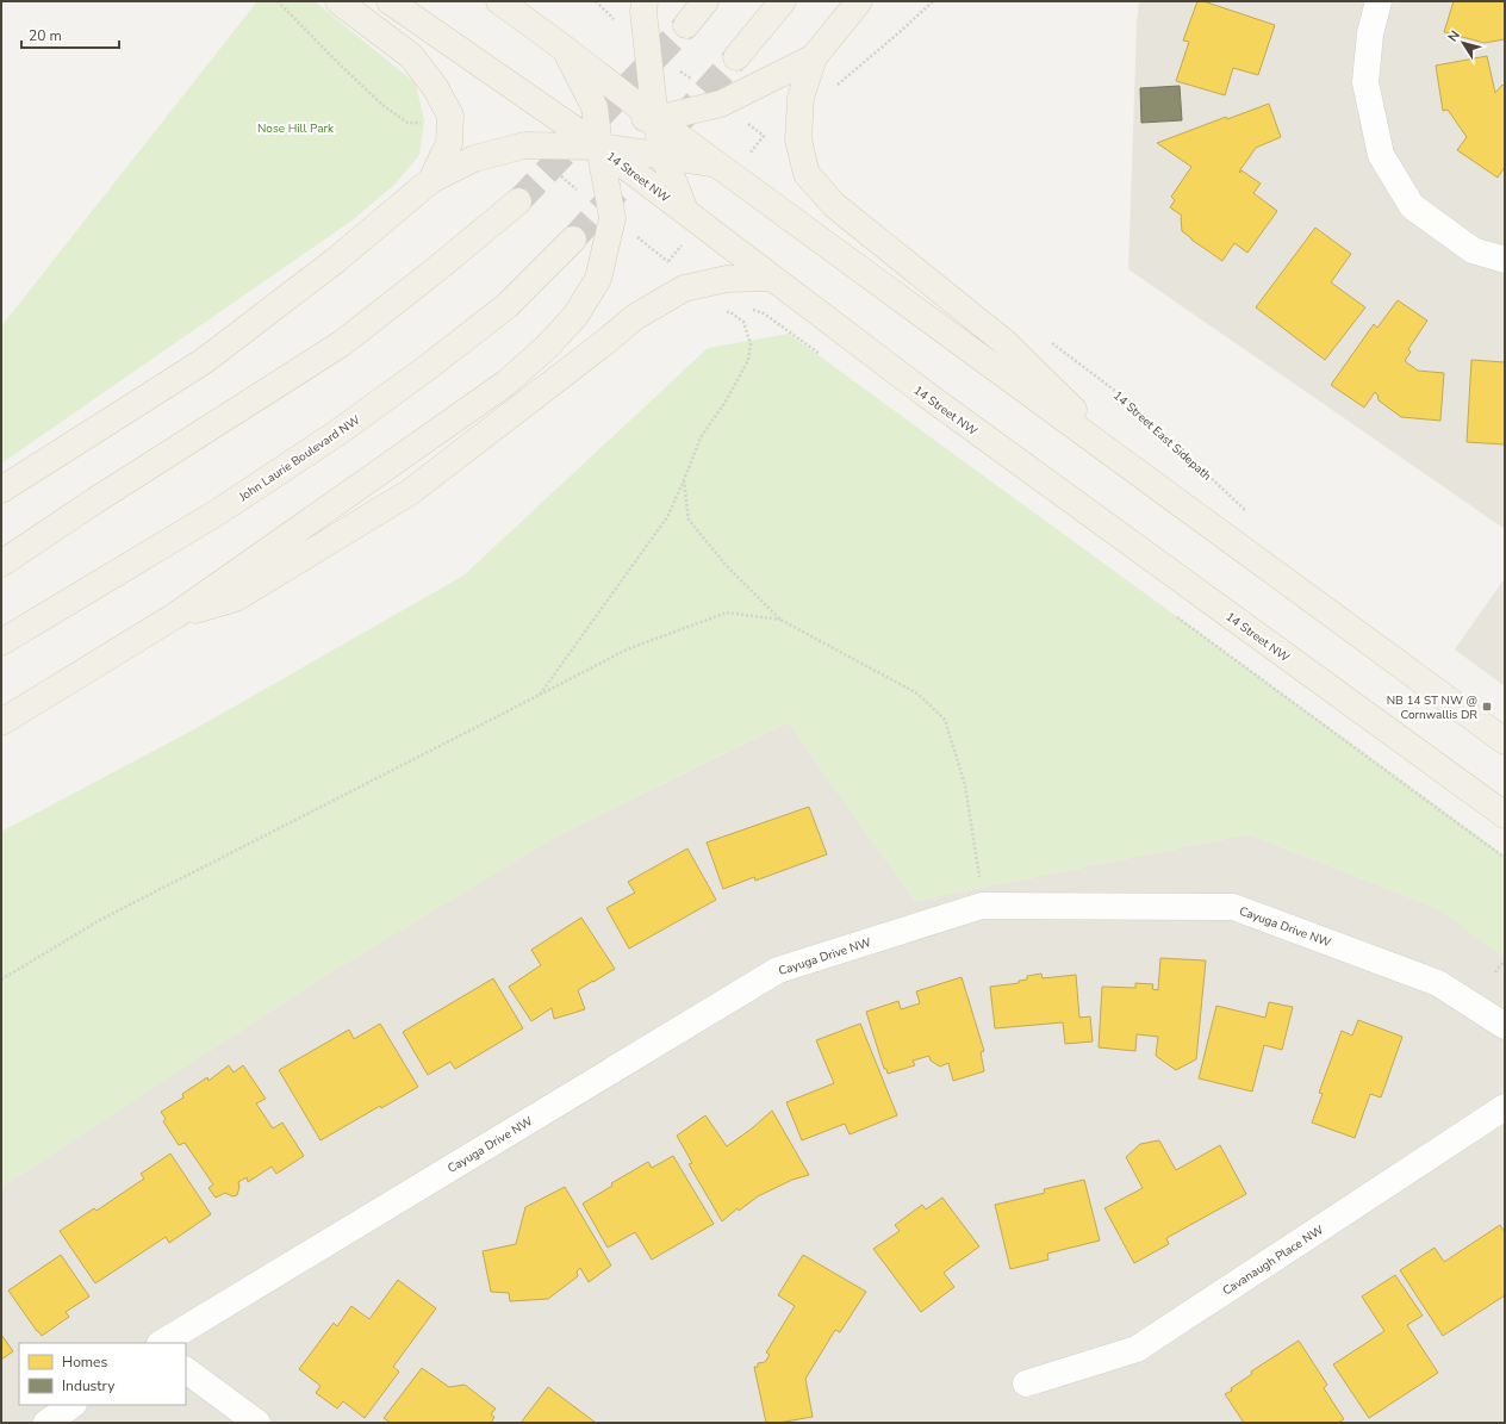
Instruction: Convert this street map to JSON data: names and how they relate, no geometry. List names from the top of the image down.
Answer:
{
  "streets": {
    "main road": ["14 Street NW", "John Laurie Boulevard NW"],
    "street": ["Cayuga Drive NW", "Cavanaugh Place NW"],
    "path": ["14 Street East Sidepath"]
  },
  "parks": ["Nose Hill Park"],
  "places": {
    "transit": ["NB 14 ST NW @ Cornwallis DR"]
  },
  "legend": ["Homes", "Industry"],
  "scale_bar": "20 m",
  "north": "top left"
}
